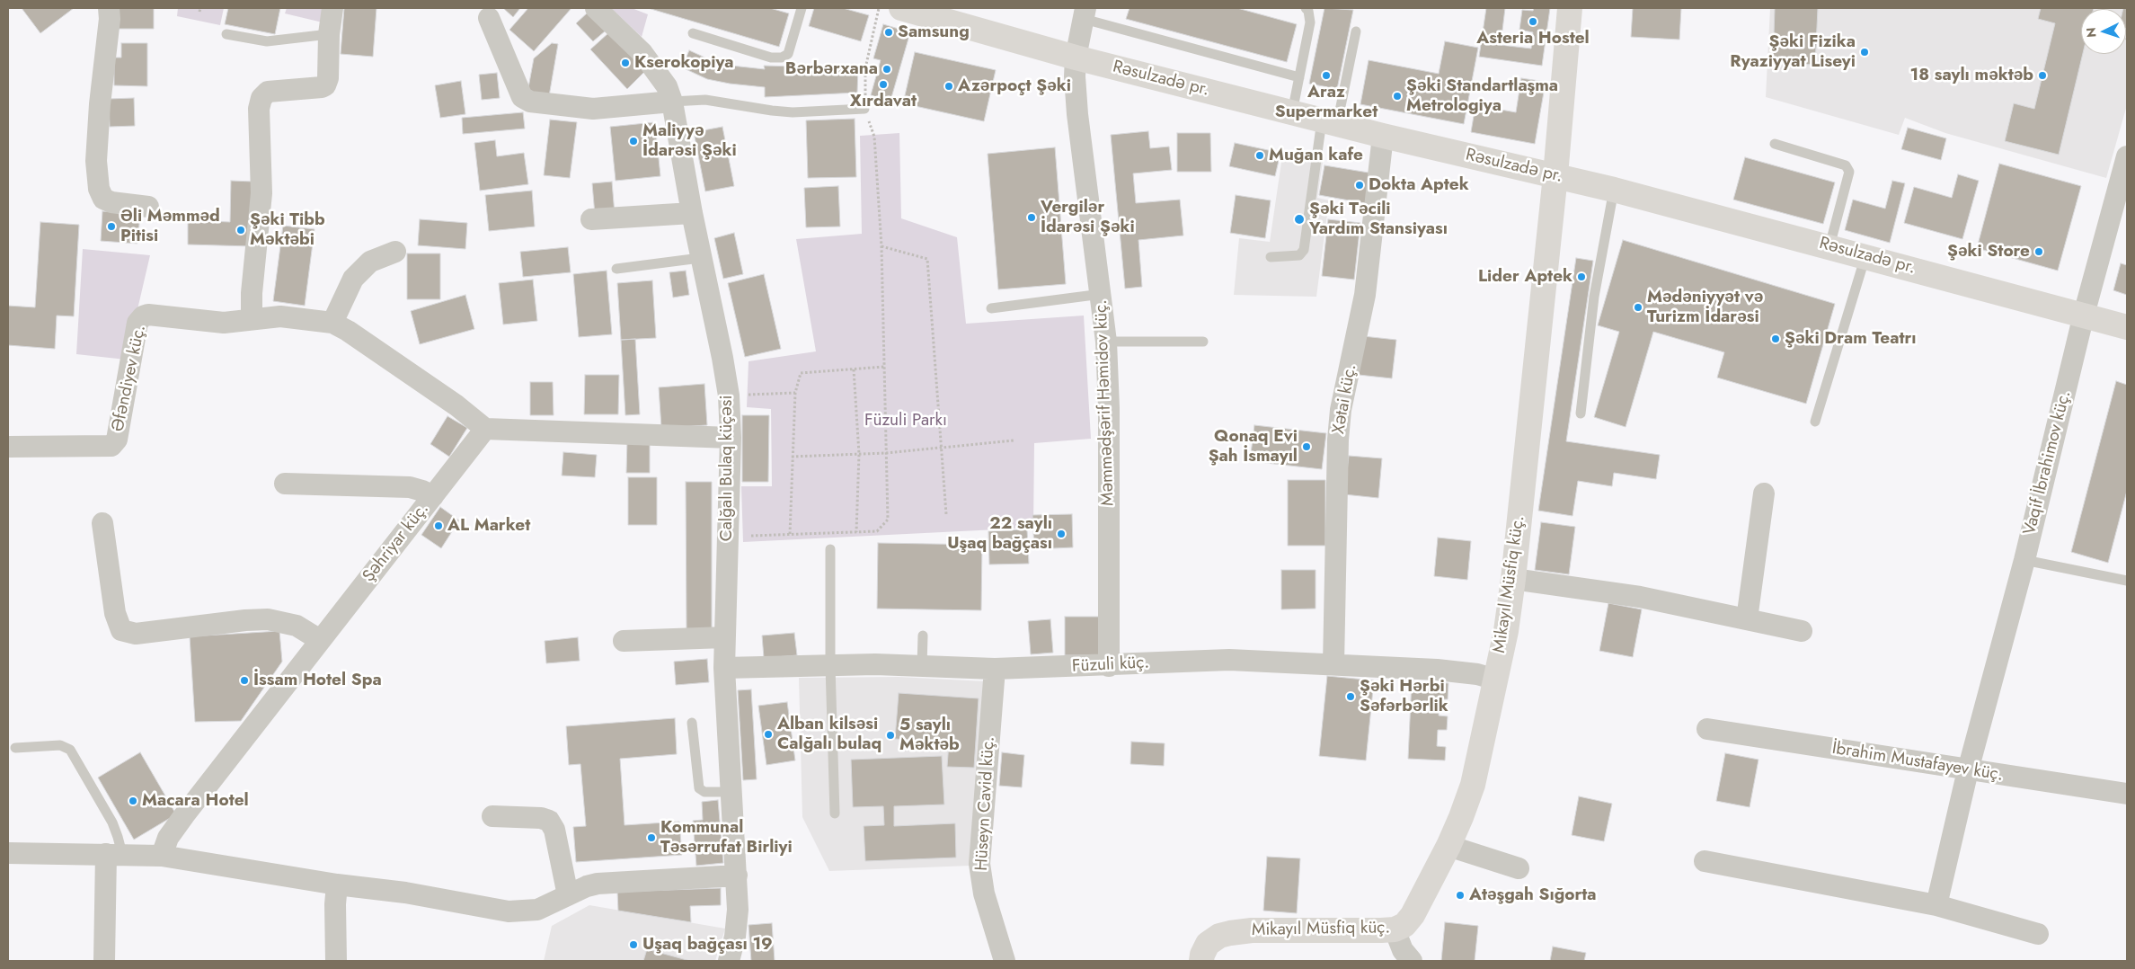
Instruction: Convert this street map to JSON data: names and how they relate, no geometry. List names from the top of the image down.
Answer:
{
  "streets": {
    "main road": ["Rəsulzadə pr.", "Mikayıl Müsfiq küç."],
    "street": [
      "Əfəndiyev küç.",
      "Xətai küç.",
      "Məmmədşərif Həmidov küç.",
      "Vaqif İbrahimov küç.",
      "Calğalı Bulaq küçəsi",
      "Şəhriyar küç.",
      "Füzuli küç.",
      "İbrahim Mustafayev küç.",
      "Hüseyn Cavid küç."
    ]
  },
  "crossings": [
    ["Rəsulzadə pr.", "Xətai küç."],
    ["Rəsulzadə pr.", "Məmmədşərif Həmidov küç."],
    ["Rəsulzadə pr.", "Vaqif İbrahimov küç."],
    ["Rəsulzadə pr.", "Mikayıl Müsfiq küç."],
    ["Əfəndiyev küç.", "Şəhriyar küç."],
    ["Xətai küç.", "Füzuli küç."],
    ["Məmmədşərif Həmidov küç.", "Füzuli küç."],
    ["Vaqif İbrahimov küç.", "İbrahim Mustafayev küç."],
    ["Calğalı Bulaq küçəsi", "Füzuli küç."],
    ["Mikayıl Müsfiq küç.", "Füzuli küç."],
    ["Füzuli küç.", "Hüseyn Cavid küç."]
  ],
  "parks": ["Füzuli Parkı"],
  "places": [
    "Asteria Hostel",
    "Samsung",
    "Şəki Fizika Ryaziyyat Liseyi",
    "Kserokopiya",
    "Bərbərxana",
    "Araz Supermarket",
    "18 saylı məktəb",
    "Xırdavat",
    "Azərpoçt Şəki",
    "Şəki Standartlaşma Metrologiya",
    "Maliyyə İdarəsi Şəki",
    "Muğan kafe",
    "Dokta Aptek",
    "Vergilər İdarəsi Şəki",
    "Şəki Təcili Yardım Stansiyası",
    "Əli Məmməd Pitisi",
    "Şəki Tibb Məktəbi",
    "Şəki Store",
    "Lider Aptek",
    "Mədəniyyət və Turizm İdarəsi",
    "Şəki Dram Teatrı",
    "Qonaq Evi Şah İsmayıl",
    "AL Market",
    "22 saylı Uşaq bağçası",
    "İssam Hotel Spa",
    "Şəki Hərbi Səfərbərlik",
    "Alban kilsəsi Calğalı bulaq",
    "5 saylı Məktəb",
    "Macara Hotel",
    "Kommunal Təsərrufat Birliyi",
    "Atəşgah Sığorta",
    "Uşaq bağçası 19"
  ],
  "north": "left"
}
